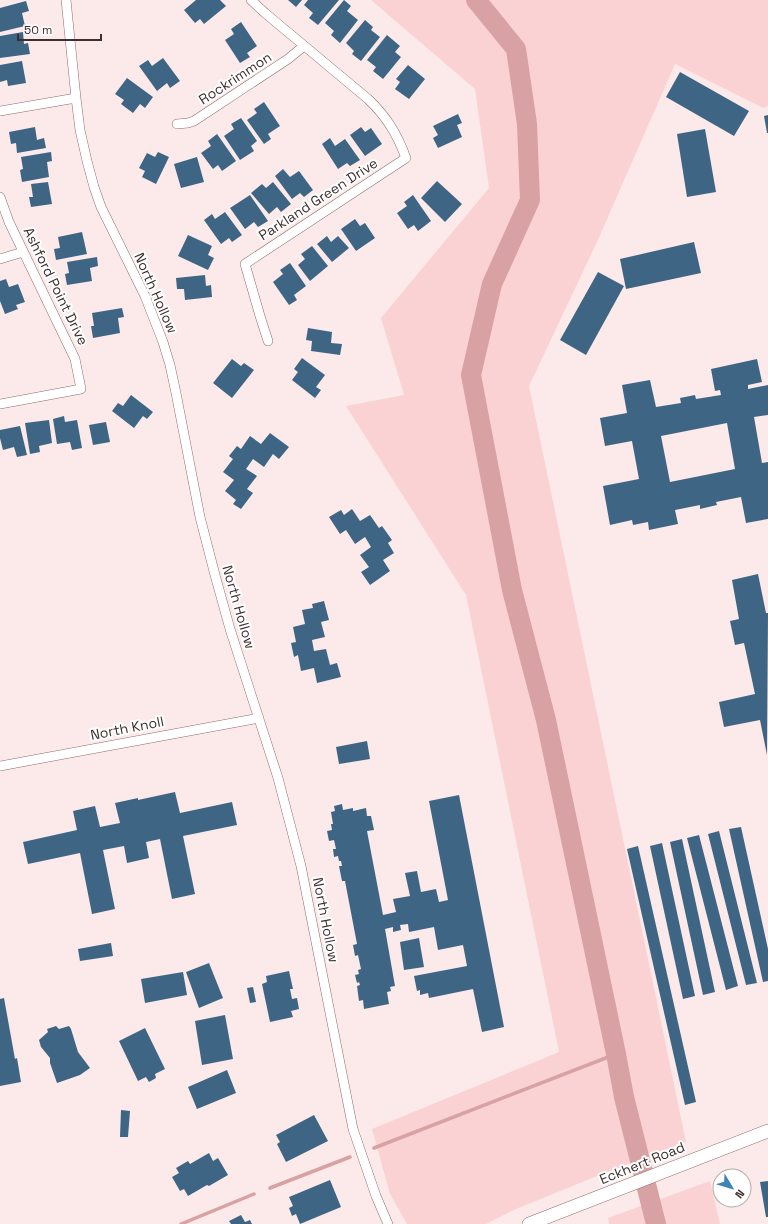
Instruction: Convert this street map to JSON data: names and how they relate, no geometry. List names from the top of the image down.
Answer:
{
  "streets": {
    "main road": ["Eckhert Road"],
    "street": [
      "Rockrimmon",
      "Parkland Green Drive",
      "Ashford Point Drive",
      "North Hollow",
      "North Knoll"
    ]
  },
  "crossings": [
    ["Rockrimmon", "Parkland Green Drive"],
    ["North Hollow", "North Knoll"]
  ],
  "scale_bar": "50 m",
  "north": "bottom right"
}
